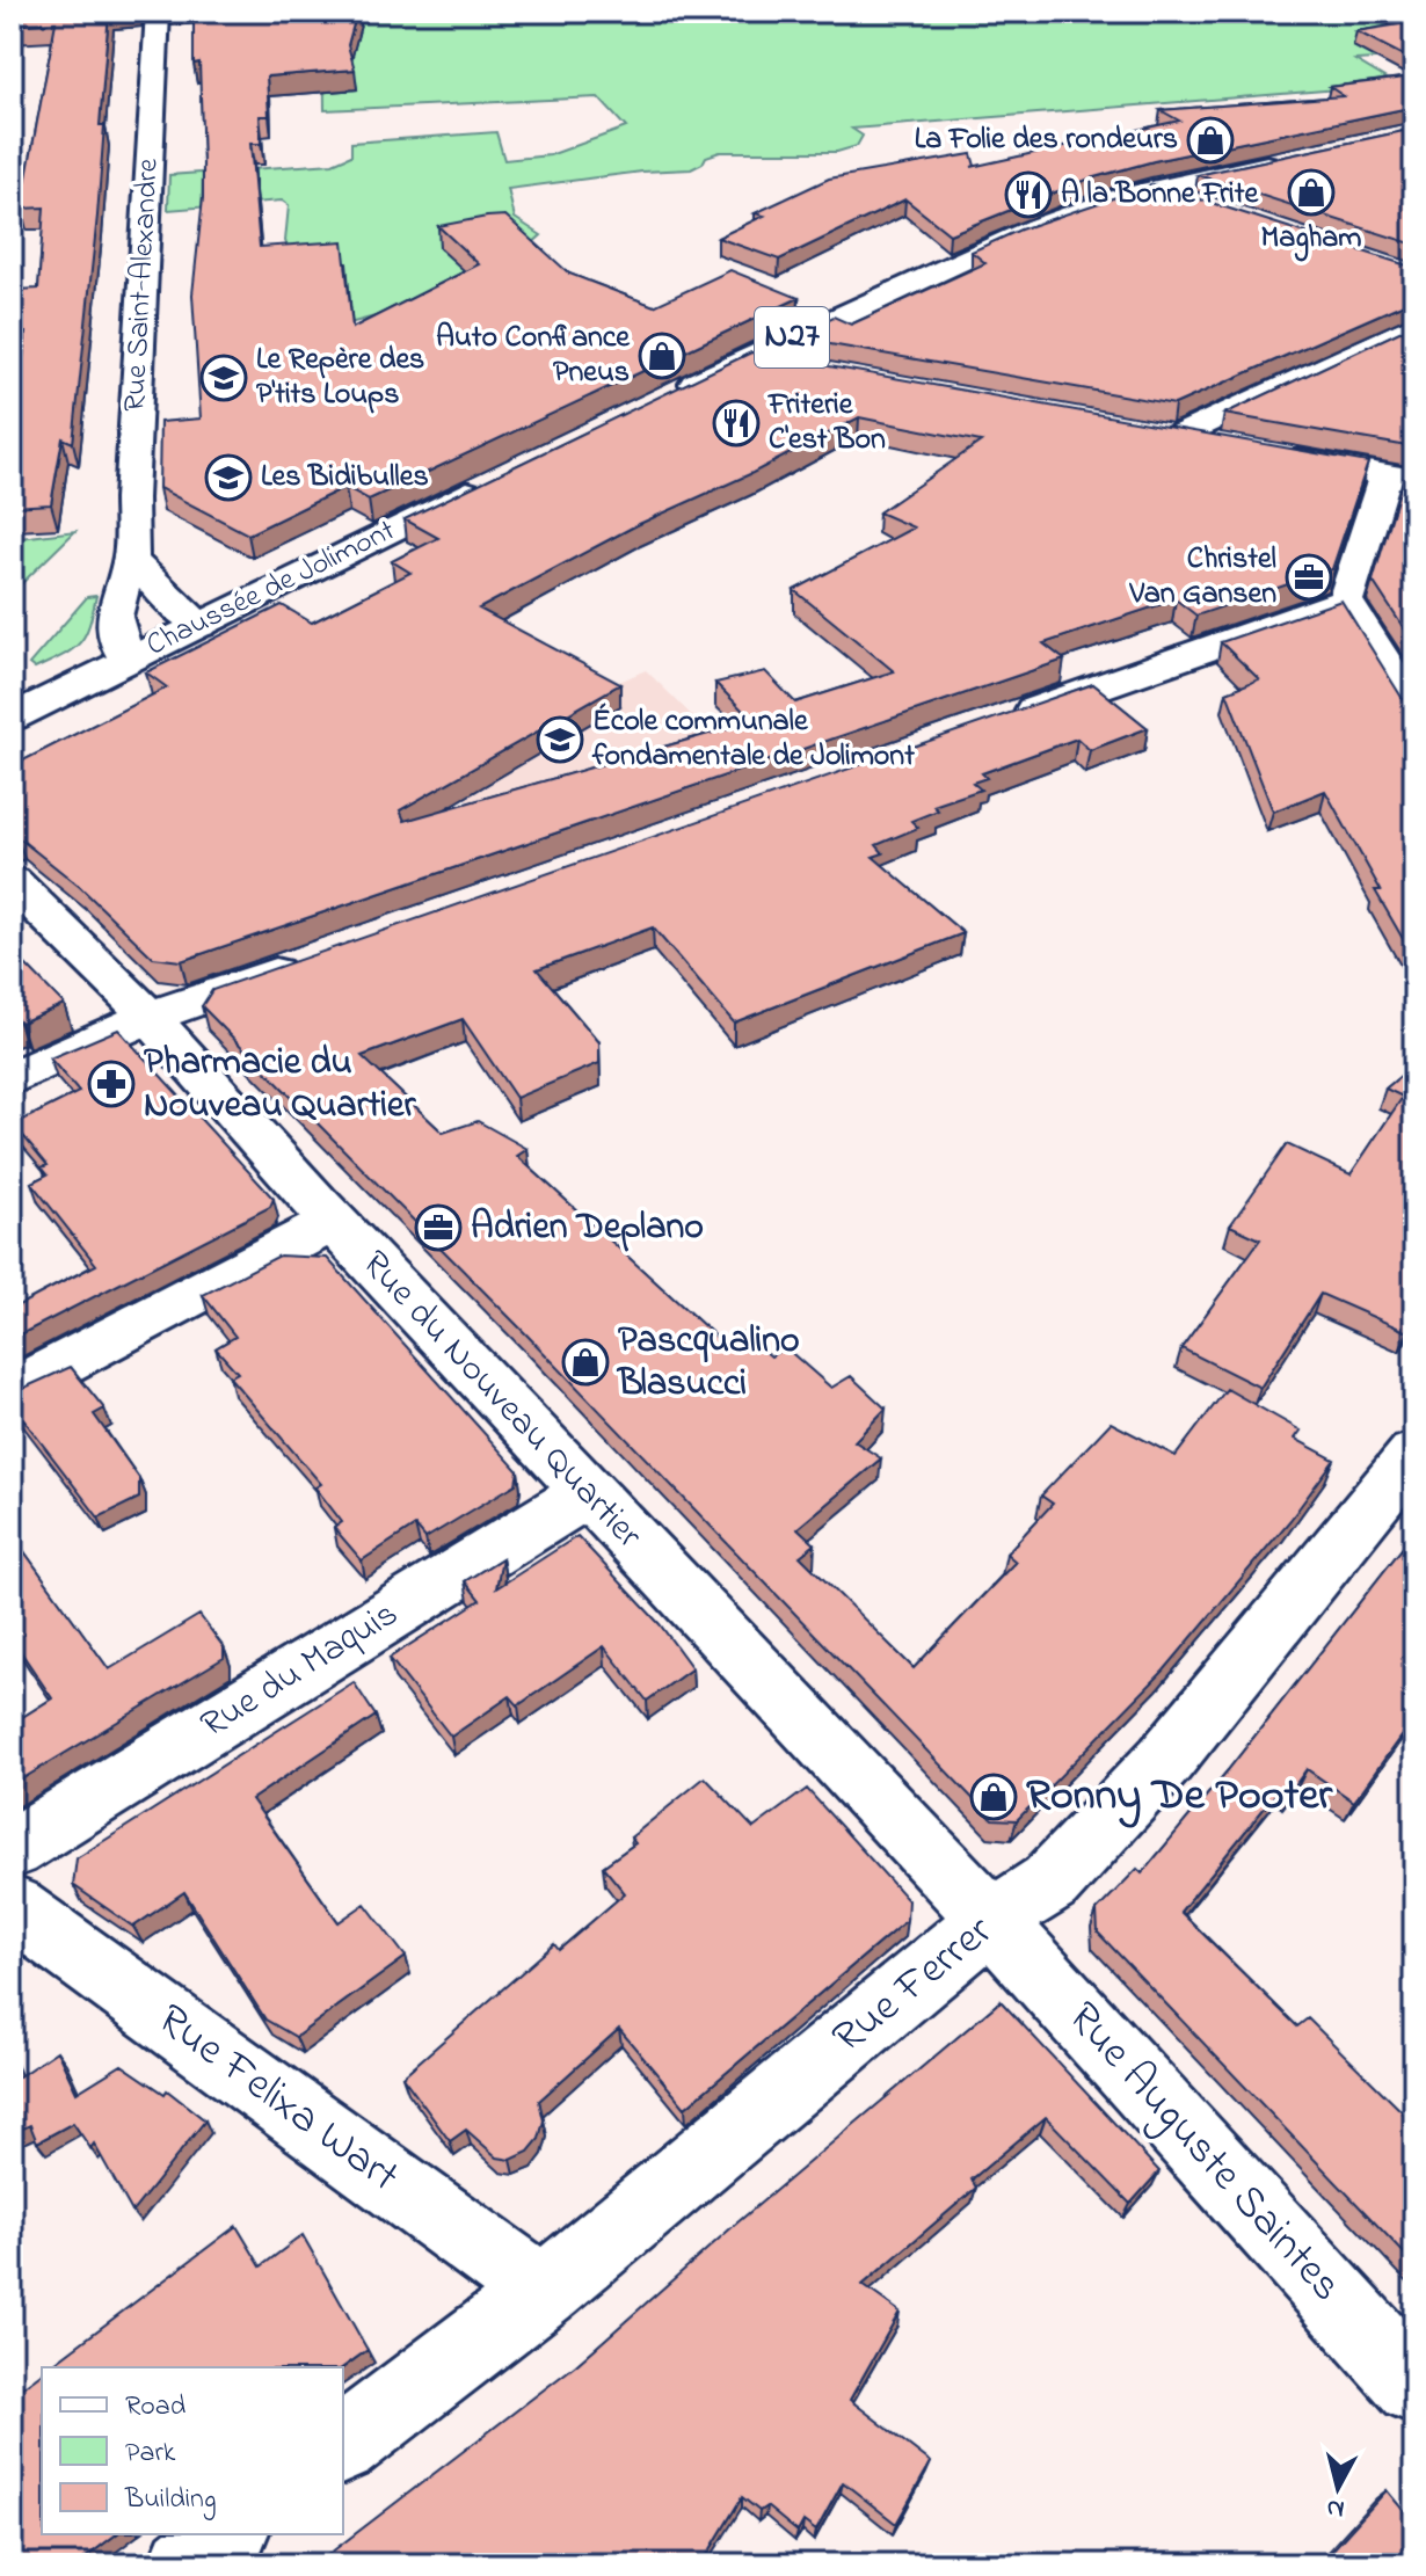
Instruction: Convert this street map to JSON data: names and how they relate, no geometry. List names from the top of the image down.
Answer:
{
  "streets": {
    "street": [
      "Rue Saint-Alexandre",
      "N27",
      "Chaussée de Jolimont",
      "Rue du Nouveau Quartier",
      "Rue du Maquis",
      "Rue Ferrer",
      "Rue Felixa Wart",
      "Rue Auguste Saintes"
    ]
  },
  "crossings": [
    ["Rue Saint-Alexandre", "Chaussée de Jolimont"],
    ["Rue du Nouveau Quartier", "Rue du Maquis"],
    ["Rue du Nouveau Quartier", "Rue Ferrer"],
    ["Rue du Nouveau Quartier", "Rue Auguste Saintes"],
    ["Rue Ferrer", "Rue Felixa Wart"],
    ["Rue Ferrer", "Rue Auguste Saintes"]
  ],
  "places": {
    "shop": [
      "La Folie des rondeurs",
      "Magham",
      "Auto Confiance Pneus",
      "Pascqualino Blasucci",
      "Ronny De Pooter"
    ],
    "restaurant": ["A la Bonne Frite", "Friterie C'est Bon"],
    "school or university": ["Le Repère des P'tits Loups", "Les Bidibulles", "École communale fondamentale de Jolimont"],
    "office": ["Christel Van Gansen", "Adrien Deplano"],
    "pharmacy": ["Pharmacie du Nouveau Quartier"]
  },
  "legend": ["Road", "Park", "Building"],
  "north": "bottom"
}
